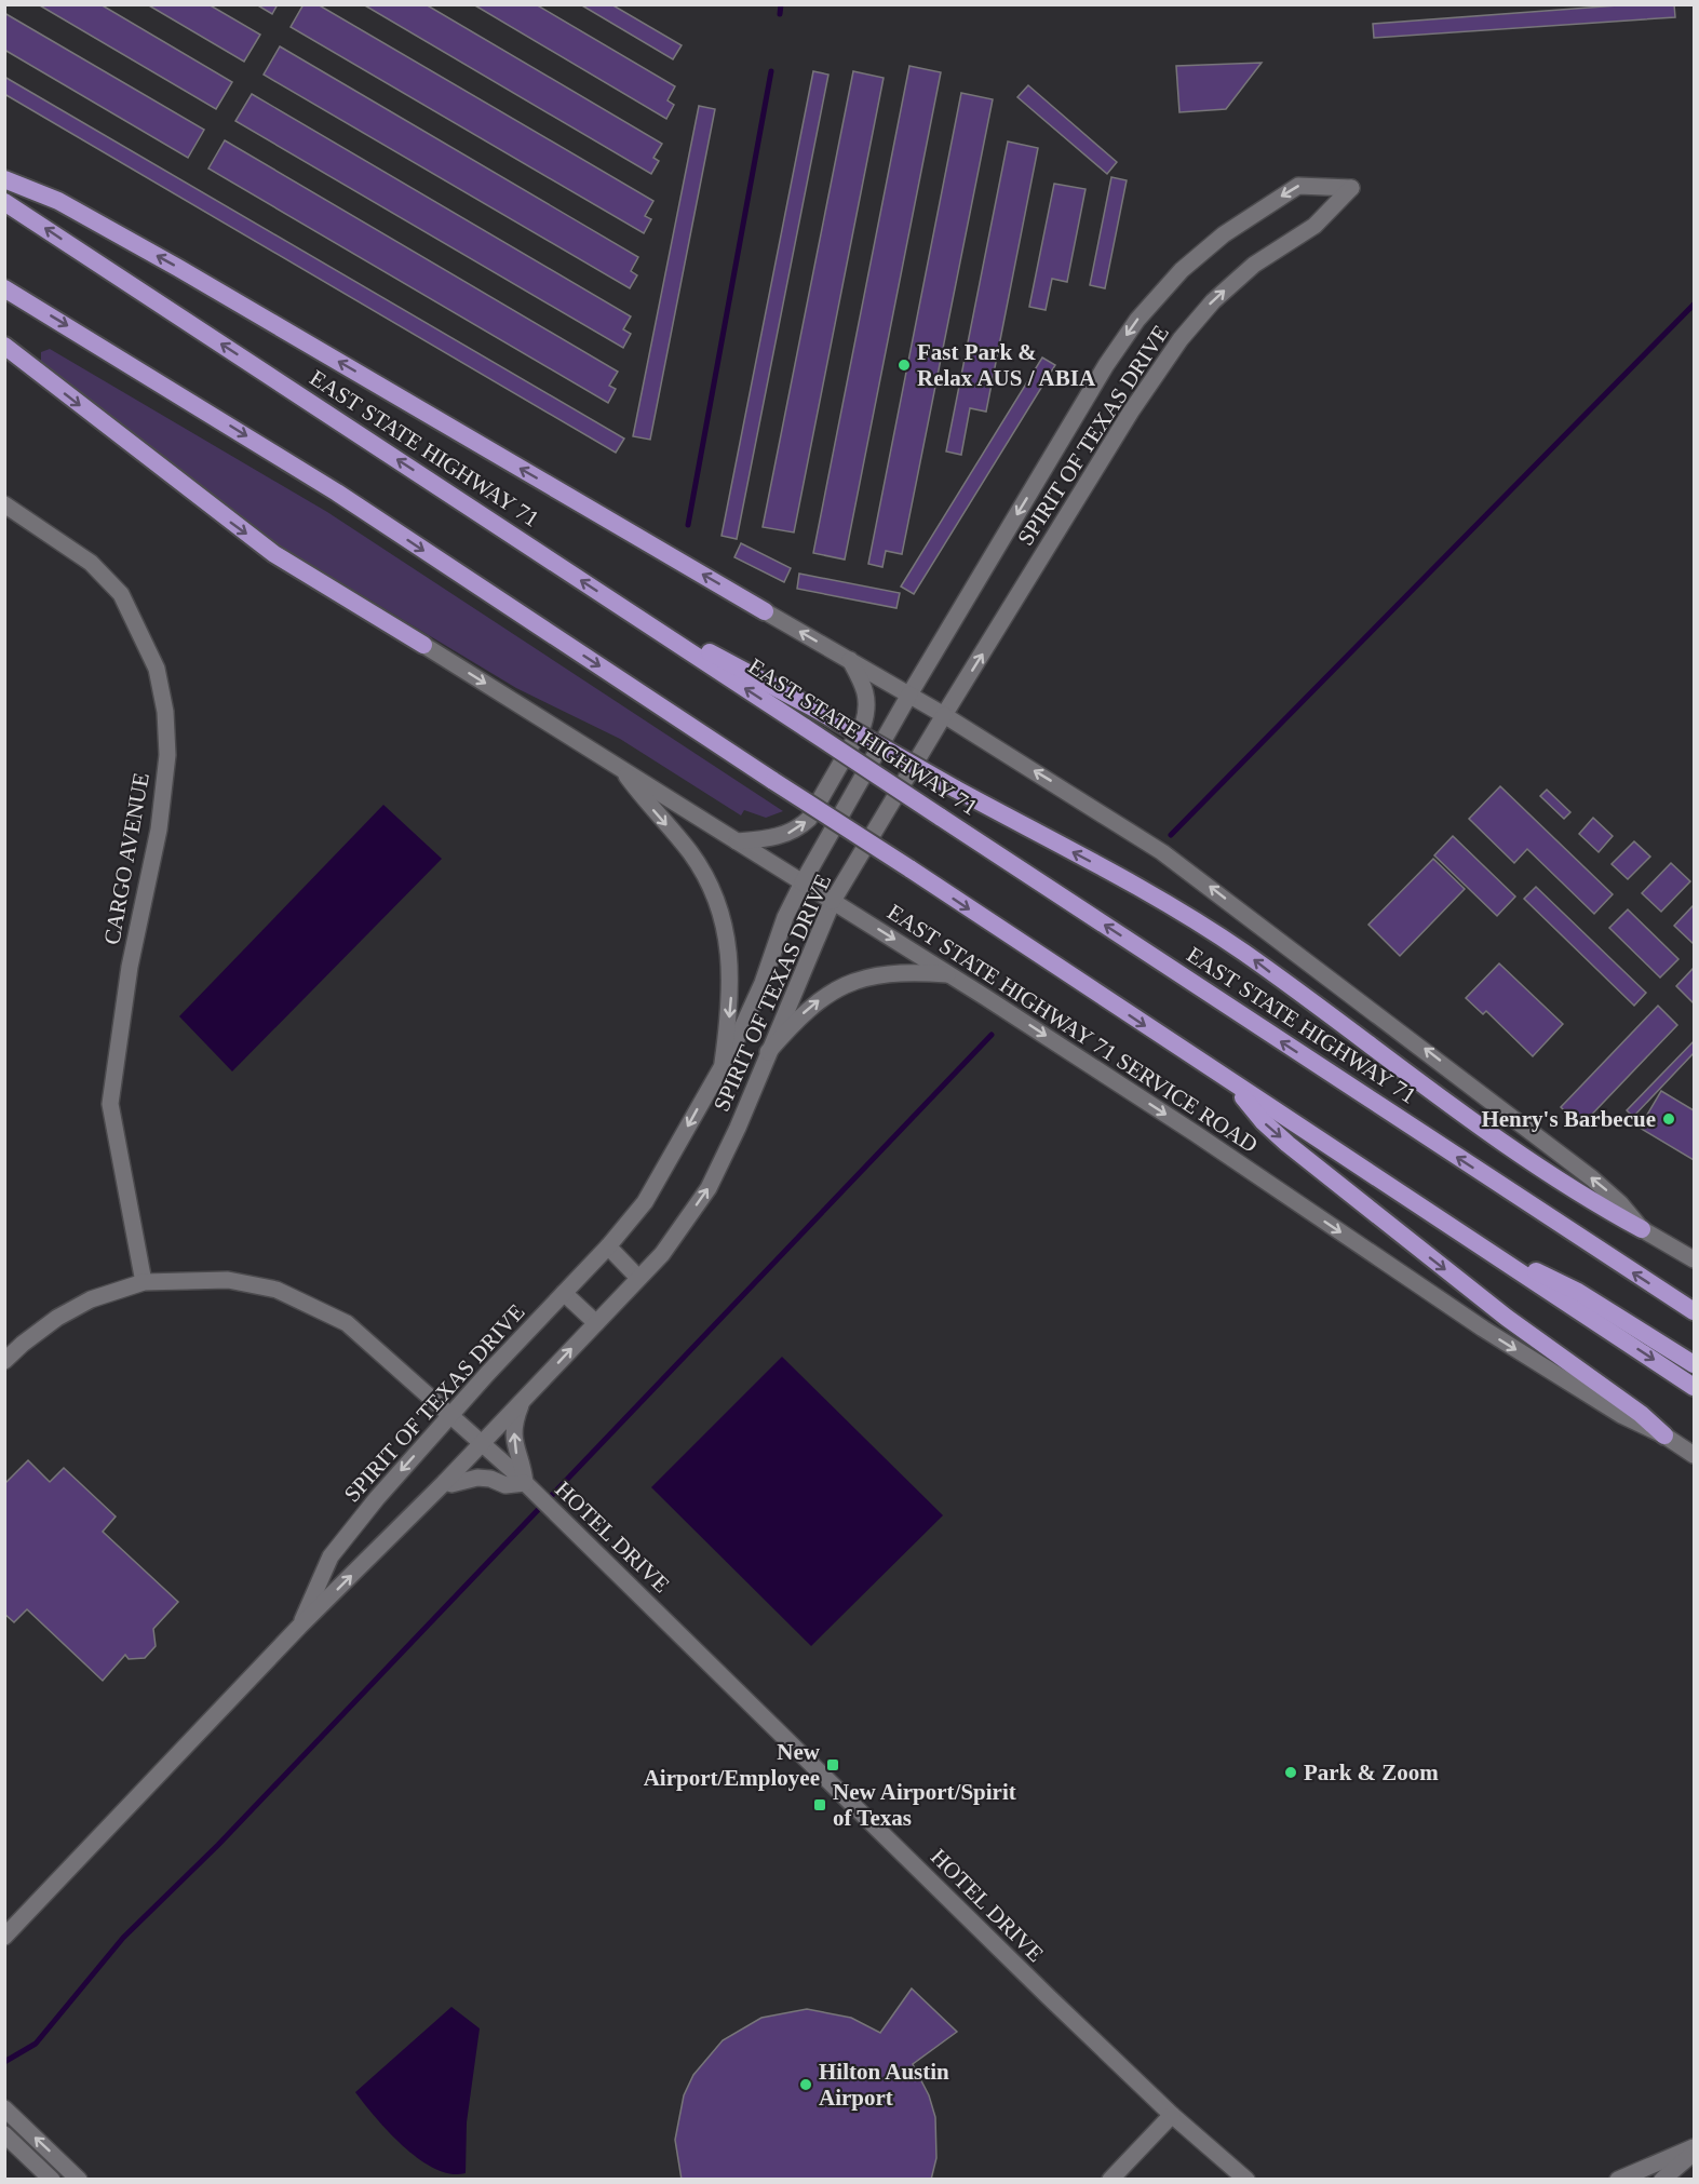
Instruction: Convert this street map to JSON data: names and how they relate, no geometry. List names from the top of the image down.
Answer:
{
  "streets": {
    "highway": ["EAST STATE HIGHWAY 71"],
    "street": [
      "SPIRIT OF TEXAS DRIVE",
      "CARGO AVENUE",
      "EAST STATE HIGHWAY 71 SERVICE ROAD",
      "HOTEL DRIVE"
    ]
  },
  "crossings": [
    ["SPIRIT OF TEXAS DRIVE", "EAST STATE HIGHWAY 71 SERVICE ROAD"],
    ["SPIRIT OF TEXAS DRIVE", "HOTEL DRIVE"],
    ["CARGO AVENUE", "HOTEL DRIVE"]
  ],
  "one_way": ["EAST STATE HIGHWAY 71 SERVICE ROAD"],
  "places": {
    "other": [
      "Fast Park & Relax AUS / ABIA",
      "Henry's Barbecue",
      "Park & Zoom",
      "Hilton Austin Airport"
    ],
    "transit": ["New Airport/Employee", "New Airport/Spirit of Texas"]
  }
}
